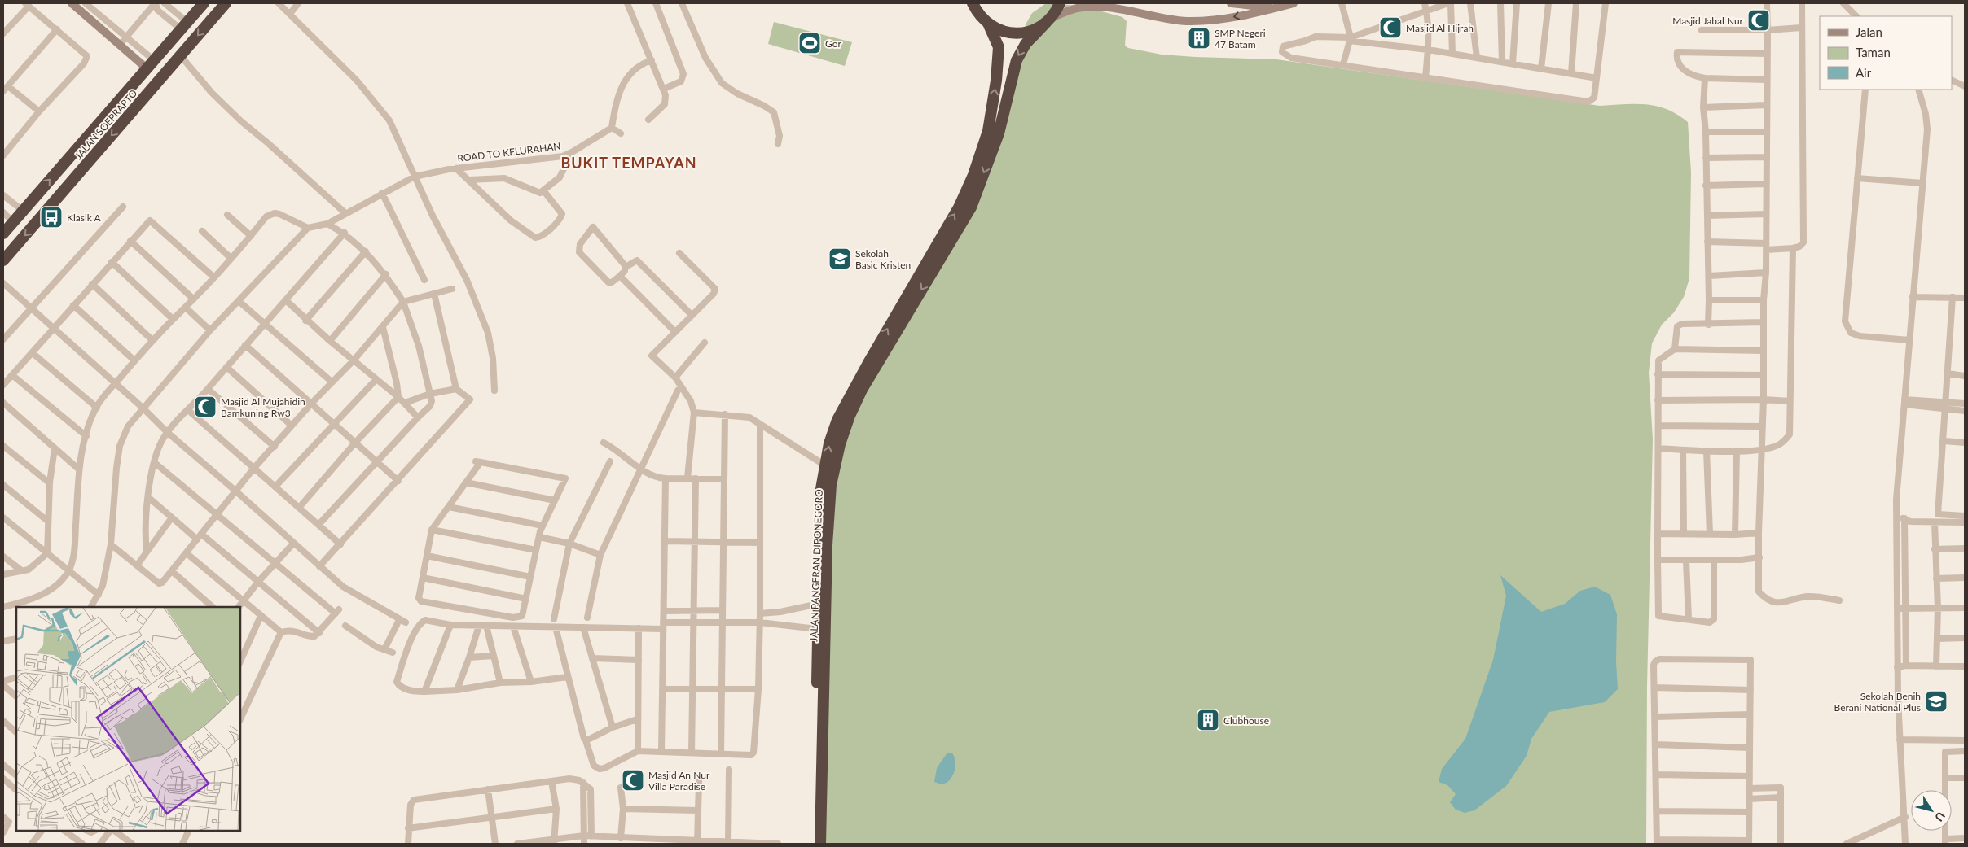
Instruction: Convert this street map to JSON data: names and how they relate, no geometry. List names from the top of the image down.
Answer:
{
  "streets": {
    "highway": ["JALAN SOEPRAPTO", "JALAN PANGERAN DIPONEGORO"],
    "street": ["ROAD TO KELURAHAN"]
  },
  "districts": ["BUKIT TEMPAYAN"],
  "places": {
    "mosque": [
      "Masjid Jabal Nur",
      "Masjid Al Hijrah",
      "Masjid Al Mujahidin Bamkuning Rw3",
      "Masjid An Nur Villa Paradise"
    ],
    "building": ["SMP Negeri 47 Batam", "Clubhouse"],
    "sports": ["Gor"],
    "bus stop": ["Klasik A"],
    "school or university": ["Sekolah Basic Kristen", "Sekolah Benih Berani National Plus"]
  },
  "legend": ["Jalan", "Taman", "Air"],
  "north": "bottom right"
}
